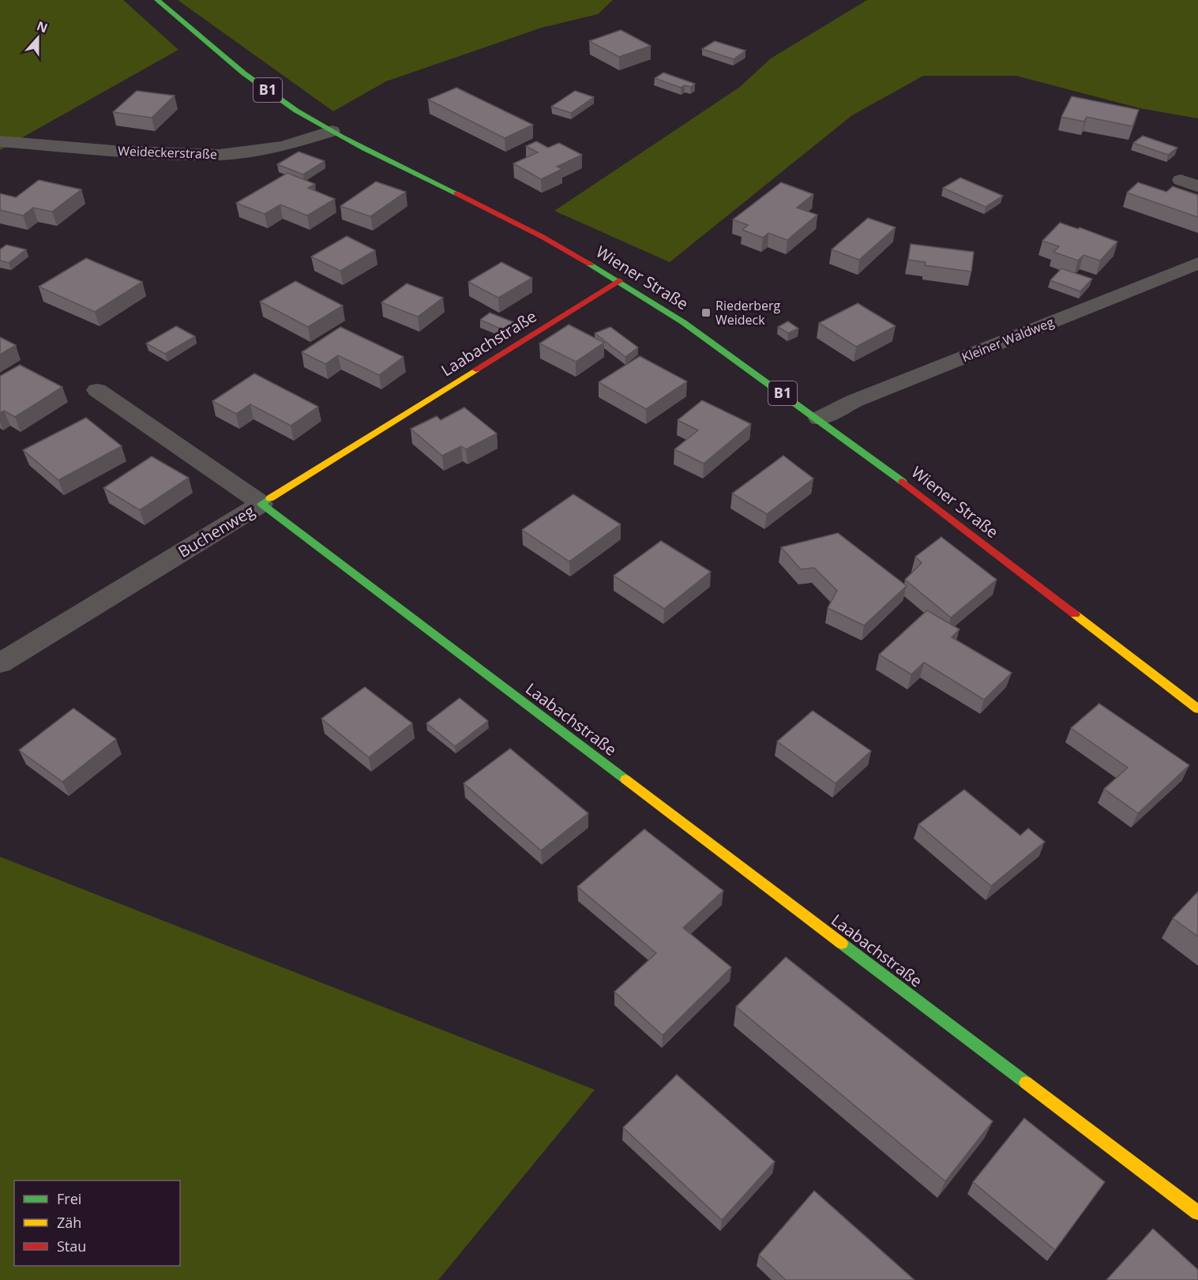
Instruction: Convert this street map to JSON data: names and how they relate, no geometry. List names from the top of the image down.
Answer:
{
  "streets": {
    "main road": ["B1", "Wiener Straße", "Laabachstraße"],
    "street": ["Weideckerstraße", "Kleiner Waldweg", "Buchenweg"]
  },
  "crossings": [
    ["Weideckerstraße", "Wiener Straße"],
    ["Wiener Straße", "Kleiner Waldweg"],
    ["Wiener Straße", "Laabachstraße"],
    ["Laabachstraße", "Buchenweg"]
  ],
  "places": {
    "transit": ["Riederberg Weideck"]
  },
  "legend": ["Frei", "Zäh", "Stau"],
  "north": "top"
}
